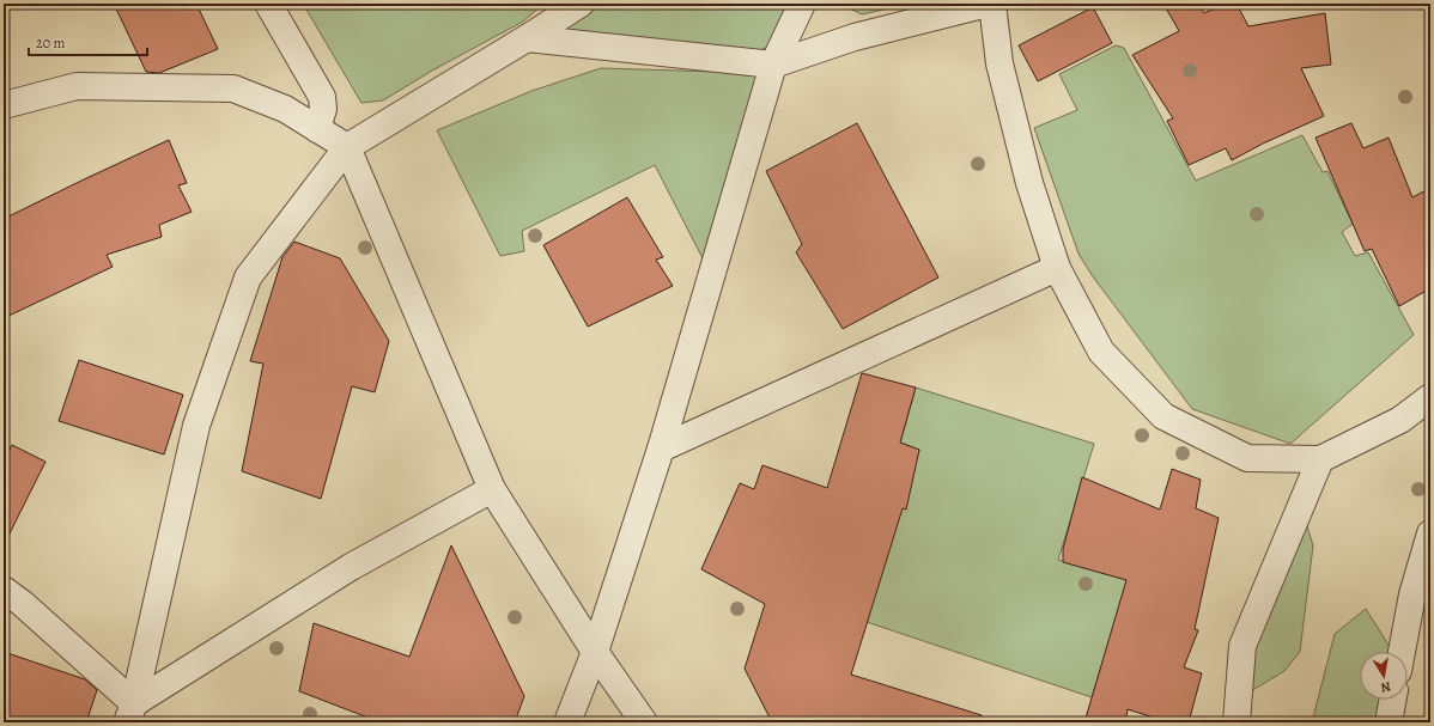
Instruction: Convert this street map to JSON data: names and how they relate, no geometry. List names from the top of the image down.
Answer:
{
  "scale_bar": "20 m",
  "north": "bottom"
}
